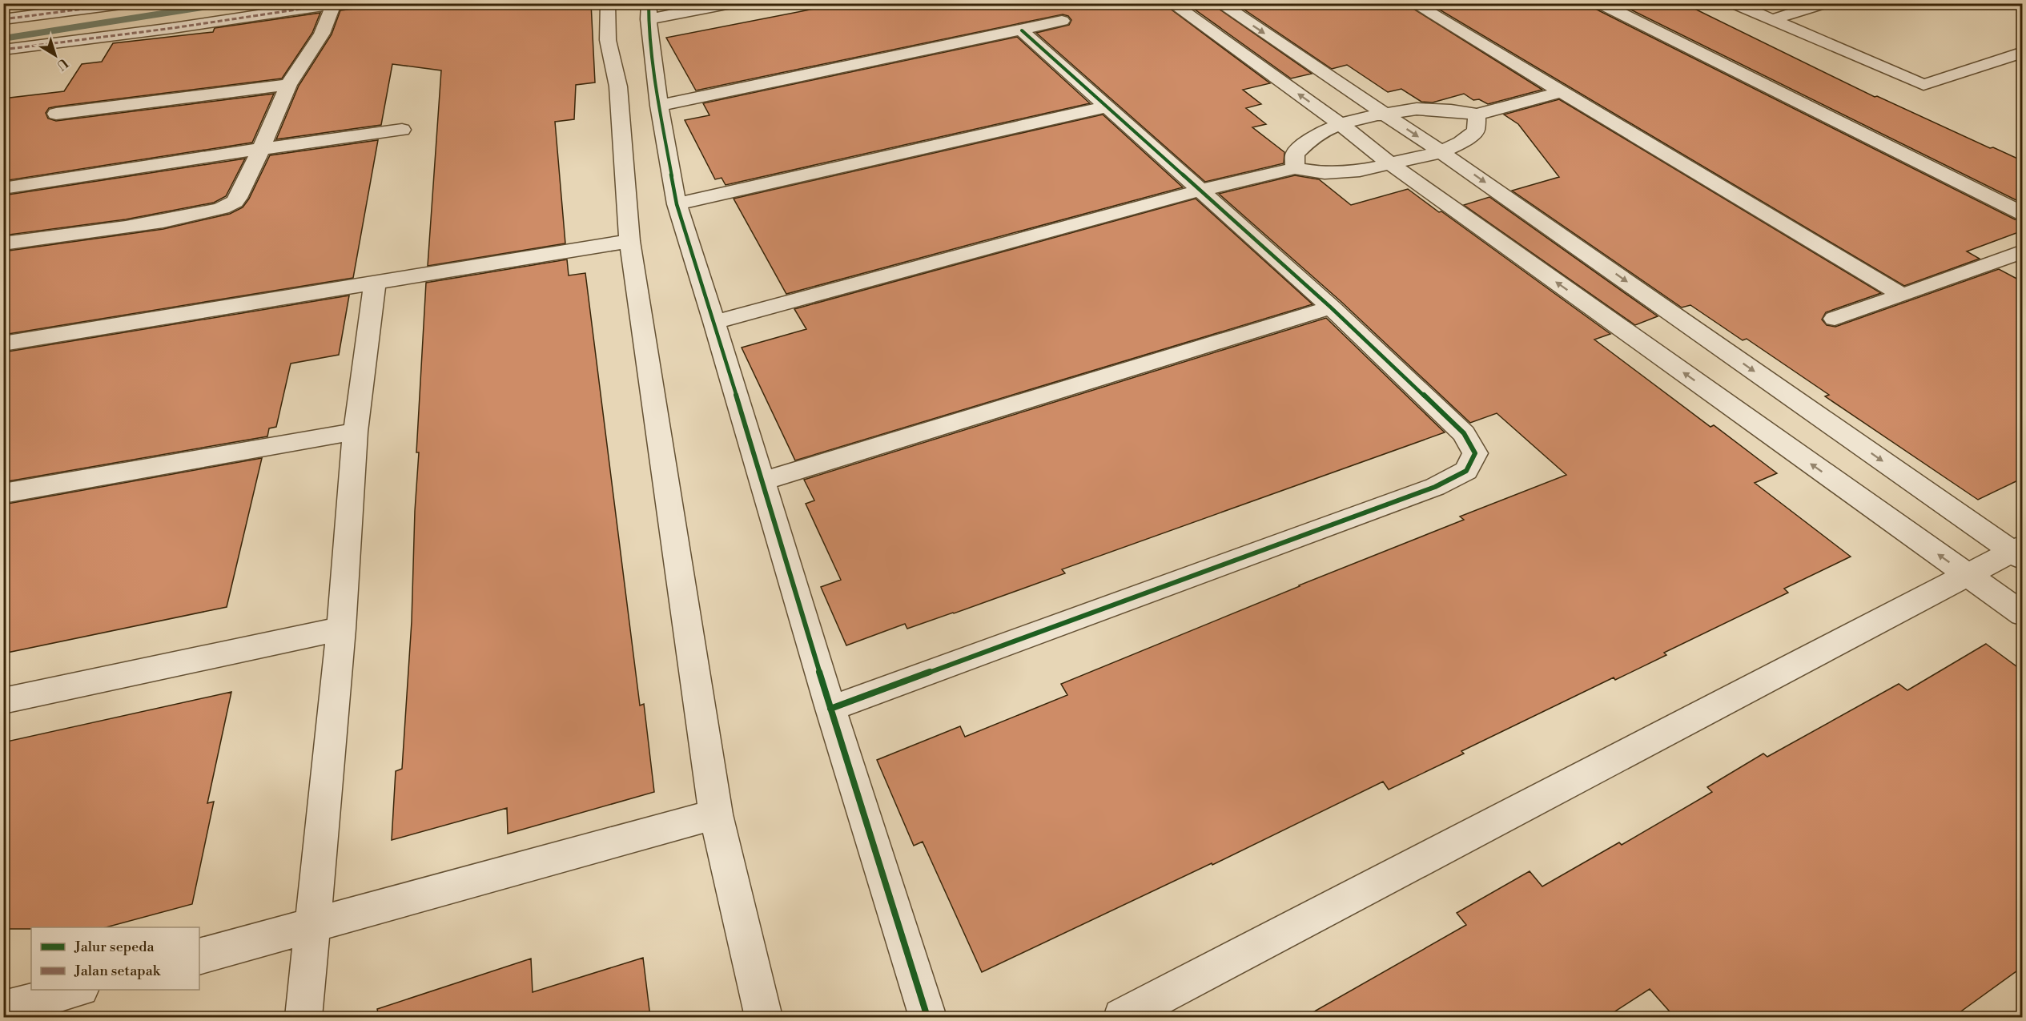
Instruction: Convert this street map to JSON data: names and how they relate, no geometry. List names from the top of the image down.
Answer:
{
  "legend": ["Jalur sepeda", "Jalan setapak"],
  "north": "bottom right"
}
